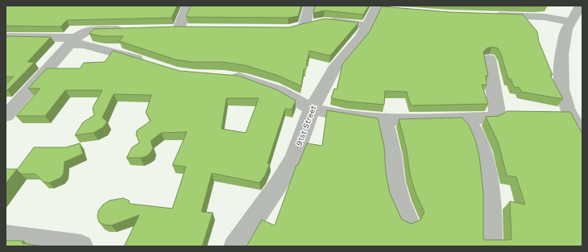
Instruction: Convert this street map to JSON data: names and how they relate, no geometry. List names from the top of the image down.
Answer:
{
  "streets": {
    "street": ["91st Street"]
  }
}
